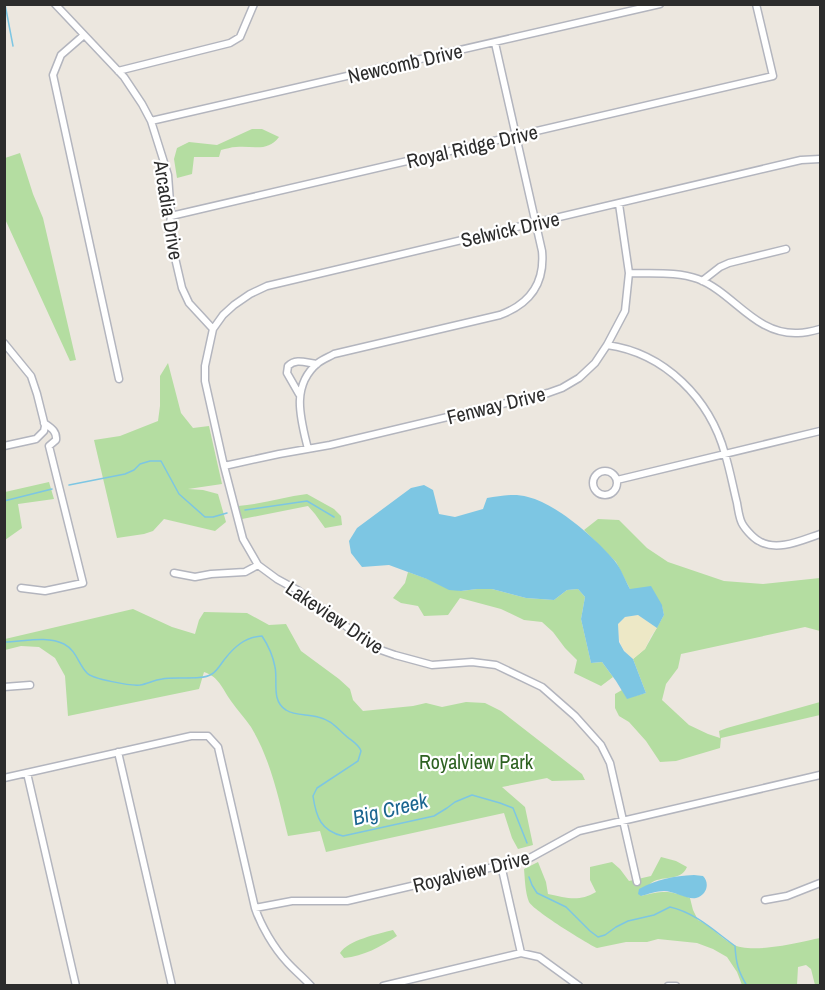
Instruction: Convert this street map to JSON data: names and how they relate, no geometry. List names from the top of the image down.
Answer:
{
  "streets": {
    "street": [
      "Newcomb Drive",
      "Royal Ridge Drive",
      "Arcadia Drive",
      "Selwick Drive",
      "Fenway Drive",
      "Lakeview Drive",
      "Royalview Drive"
    ]
  },
  "crossings": [
    ["Newcomb Drive", "Arcadia Drive"],
    ["Royal Ridge Drive", "Arcadia Drive"],
    ["Arcadia Drive", "Selwick Drive"],
    ["Selwick Drive", "Fenway Drive"],
    ["Fenway Drive", "Lakeview Drive"],
    ["Lakeview Drive", "Royalview Drive"]
  ],
  "water": ["Big Creek"],
  "parks": ["Royalview Park"]
}
